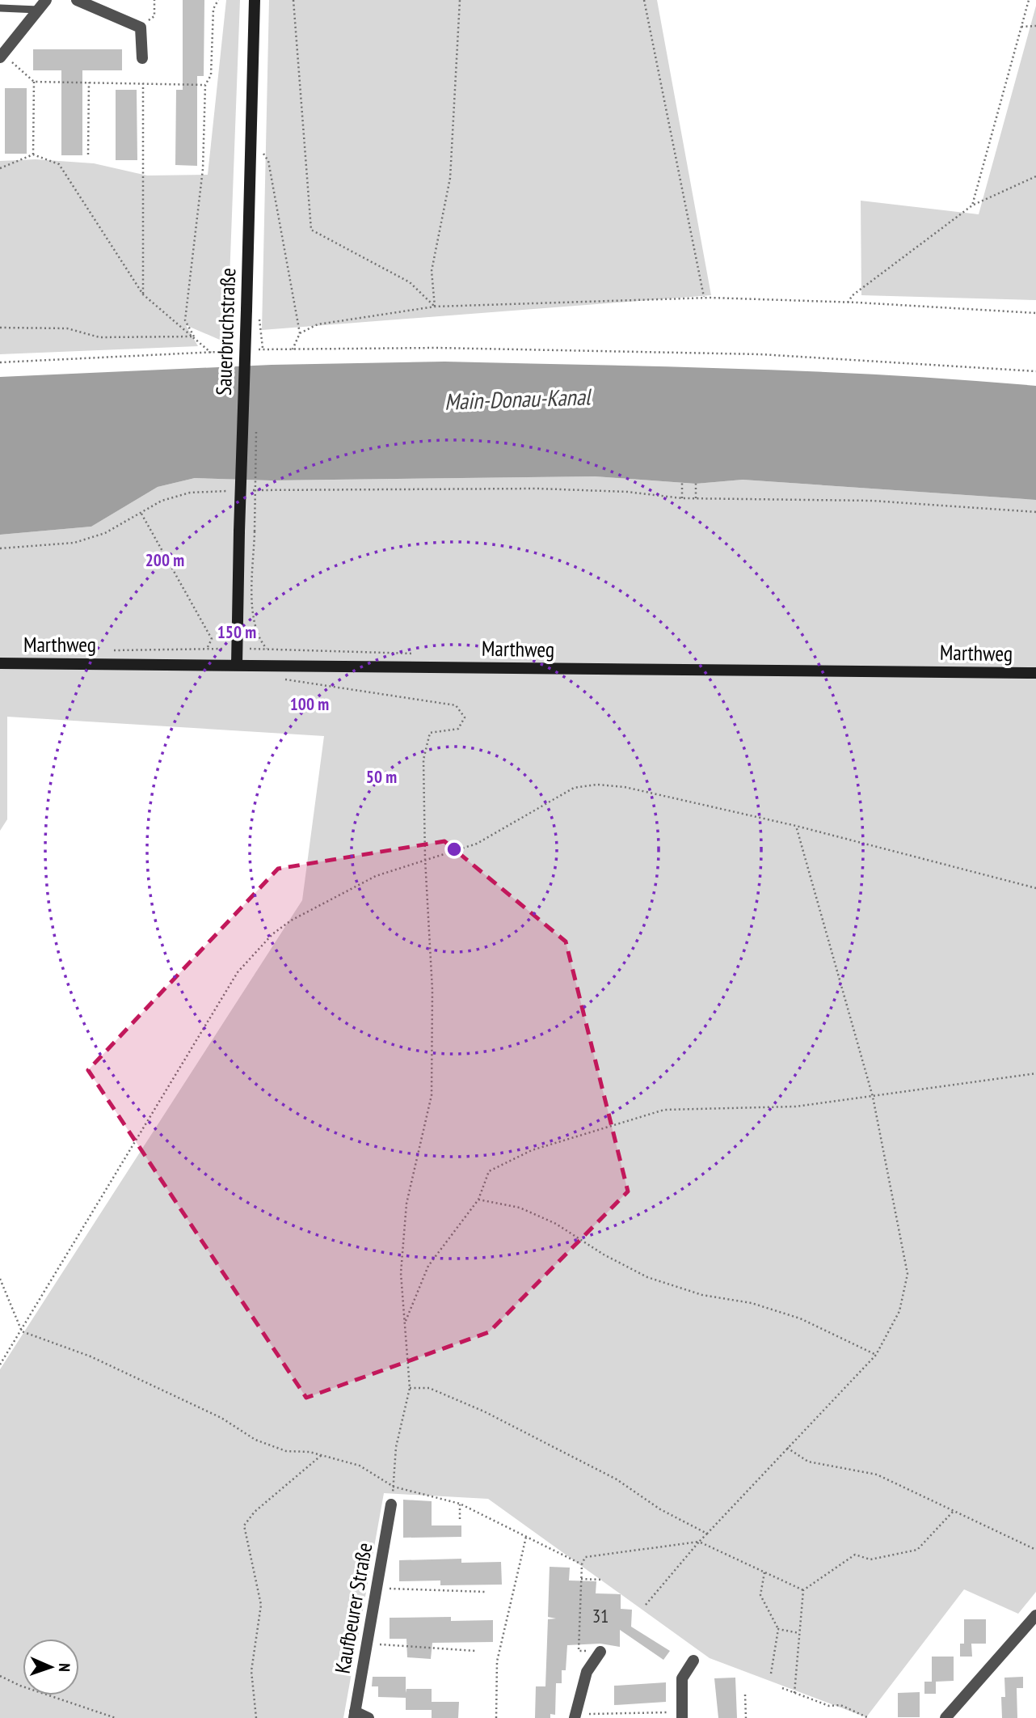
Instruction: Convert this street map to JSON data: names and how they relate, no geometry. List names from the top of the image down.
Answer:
{
  "streets": {
    "main road": ["Sauerbruchstraße", "Marthweg"],
    "street": ["Kaufbeurer Straße"]
  },
  "crossings": [
    ["Sauerbruchstraße", "Marthweg"]
  ],
  "water": ["Main-Donau-Kanal"],
  "house_numbers": ["31"],
  "north": "right",
  "rings": [
    "200 m",
    "150 m",
    "100 m",
    "50 m"
  ]
}
